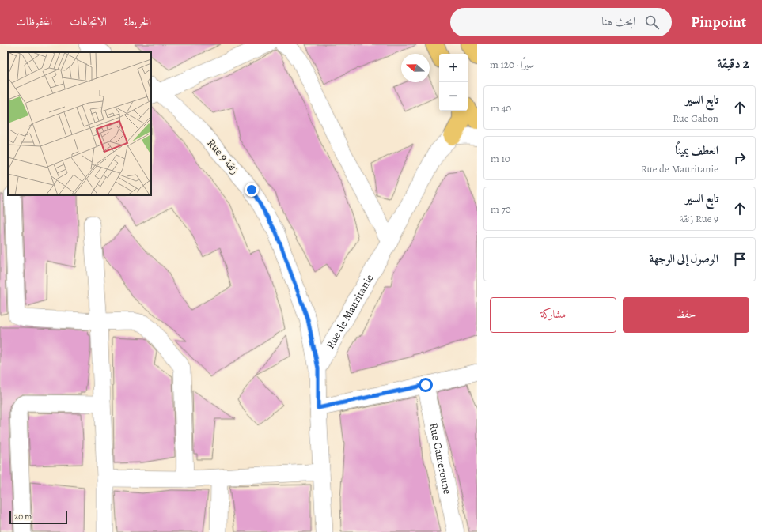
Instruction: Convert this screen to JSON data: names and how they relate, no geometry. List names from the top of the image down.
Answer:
{
  "streets": {
    "street": ["Rue 9 زنقة", "Rue de Mauritanie", "Rue Cameroune"]
  },
  "crossings": [
    ["Rue 9 زنقة", "Rue de Mauritanie"]
  ],
  "scale_bar": "20 m",
  "north": "left",
  "page": {
    "header": "Pinpoint",
    "search": "ابحث هنا",
    "nav": ["الخريطة", "الاتجاهات", "المحفوظات"],
    "heading": ["2 دقيقة", "سيرًا · 120 m"],
    "map_buttons": ["+", "−"],
    "list": [
      ["تابع السير", "Rue Gabon", "40 m"],
      ["انعطف يمينًا", "Rue de Mauritanie", "10 m"],
      ["تابع السير", "Rue 9 زنقة", "70 m"],
      "الوصول إلى الوجهة"
    ],
    "buttons": ["حفظ", "مشاركة"],
    "scale": "20 m"
  }
}
